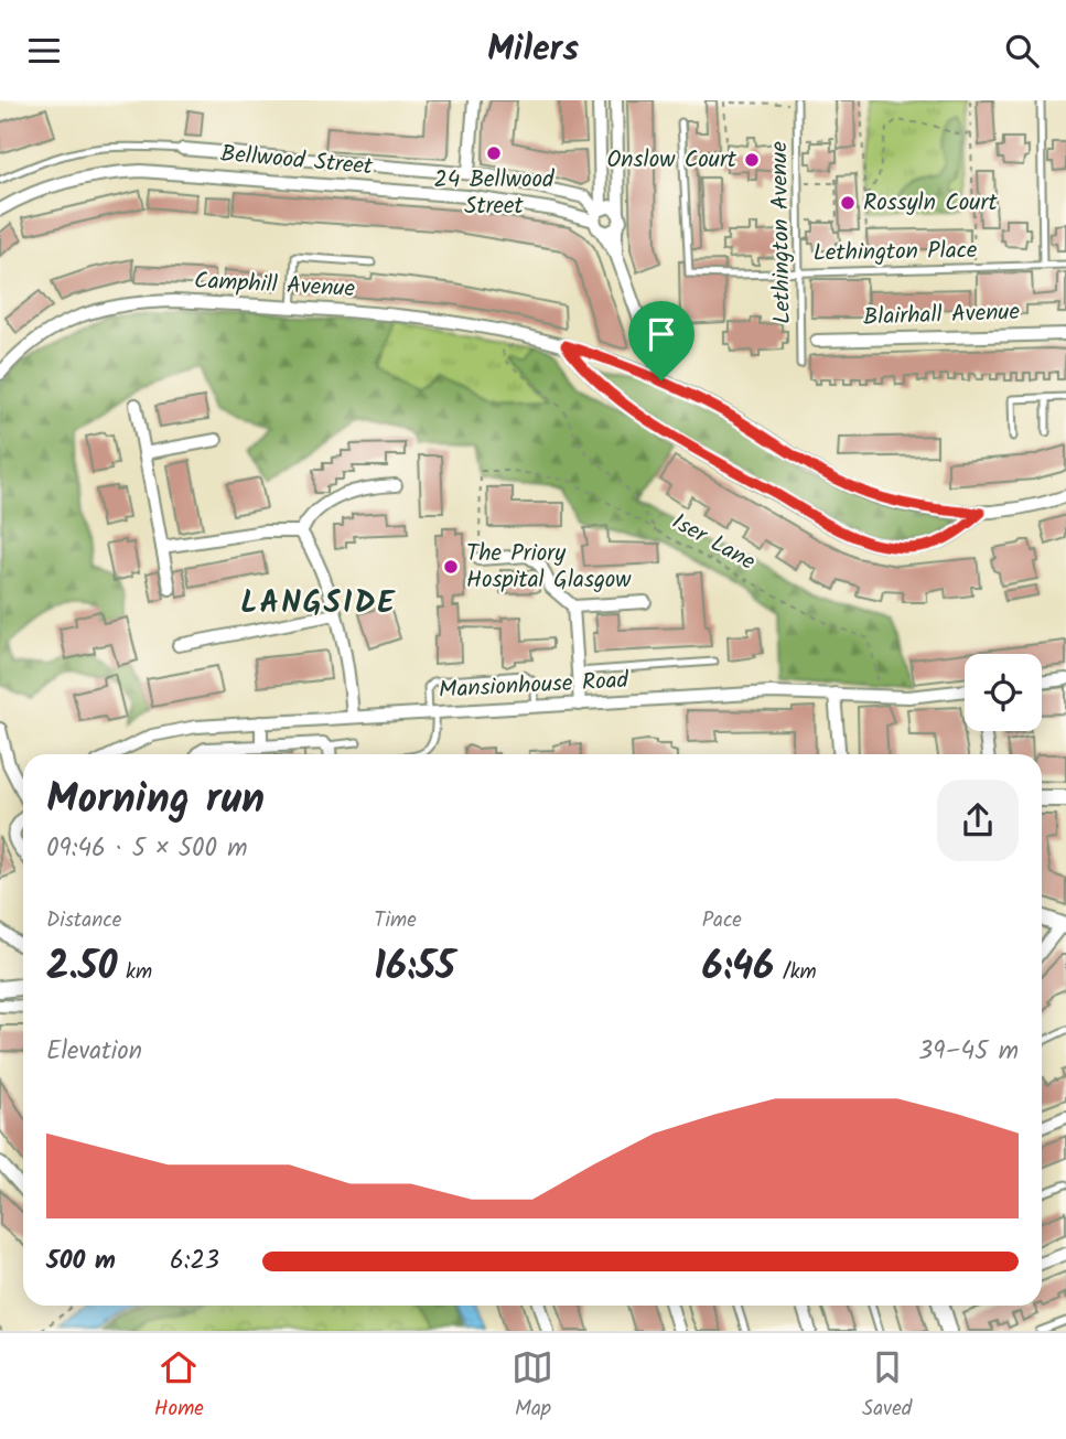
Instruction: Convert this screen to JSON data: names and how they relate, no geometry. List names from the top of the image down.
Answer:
{
  "streets": {
    "street": [
      "Bellwood Street",
      "Camphill Avenue",
      "Blairhall Avenue",
      "Mansionhouse Road"
    ],
    "lane": ["Lethington Avenue", "Lethington Place"],
    "path": ["Iser Lane"]
  },
  "crossings": [
    ["Lethington Avenue", "Lethington Place"],
    ["Camphill Avenue", "Iser Lane"],
    ["Iser Lane", "Mansionhouse Road"]
  ],
  "districts": ["LANGSIDE"],
  "places": [
    "24 Bellwood Street",
    "Onslow Court",
    "Rossyln Court",
    "The Priory Hospital Glasgow"
  ],
  "page": {
    "header": "Milers",
    "heading": ["Morning run", "09:46 · 5 × 500 m"],
    "stats": [
      ["Distance", "2.50 km"],
      ["Time", "16:55"],
      ["Pace", "6:46 /km"]
    ],
    "chart": ["Elevation", "39–45 m"],
    "list": [
      {
        "name": "500 m",
        "note": "6:23"
      }
    ],
    "tabs": ["Home", "Map", "Saved"]
  }
}
